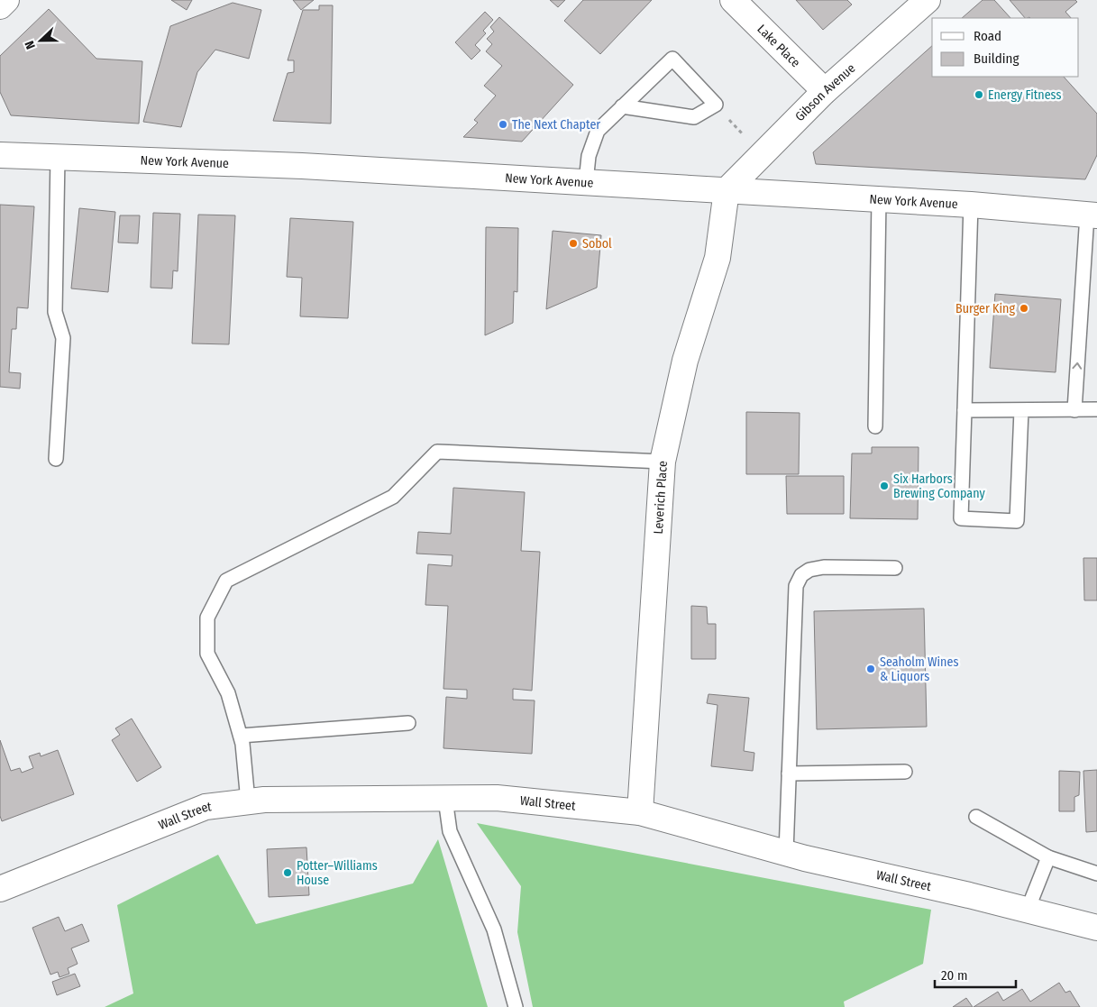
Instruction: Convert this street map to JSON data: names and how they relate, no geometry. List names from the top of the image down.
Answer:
{
  "streets": {
    "street": [
      "Lake Place",
      "Gibson Avenue",
      "New York Avenue",
      "Leverich Place",
      "Wall Street"
    ]
  },
  "crossings": [
    ["Lake Place", "Gibson Avenue"],
    ["Gibson Avenue", "New York Avenue"],
    ["Gibson Avenue", "Leverich Place"],
    ["New York Avenue", "Leverich Place"],
    ["Leverich Place", "Wall Street"]
  ],
  "places": [
    "Energy Fitness",
    "The Next Chapter",
    "Sobol",
    "Burger King",
    "Six Harbors Brewing Company",
    "Seaholm Wines & Liquors",
    "Potter–Williams House"
  ],
  "legend": ["Road", "Building"],
  "scale_bar": "20 m",
  "north": "left"
}
